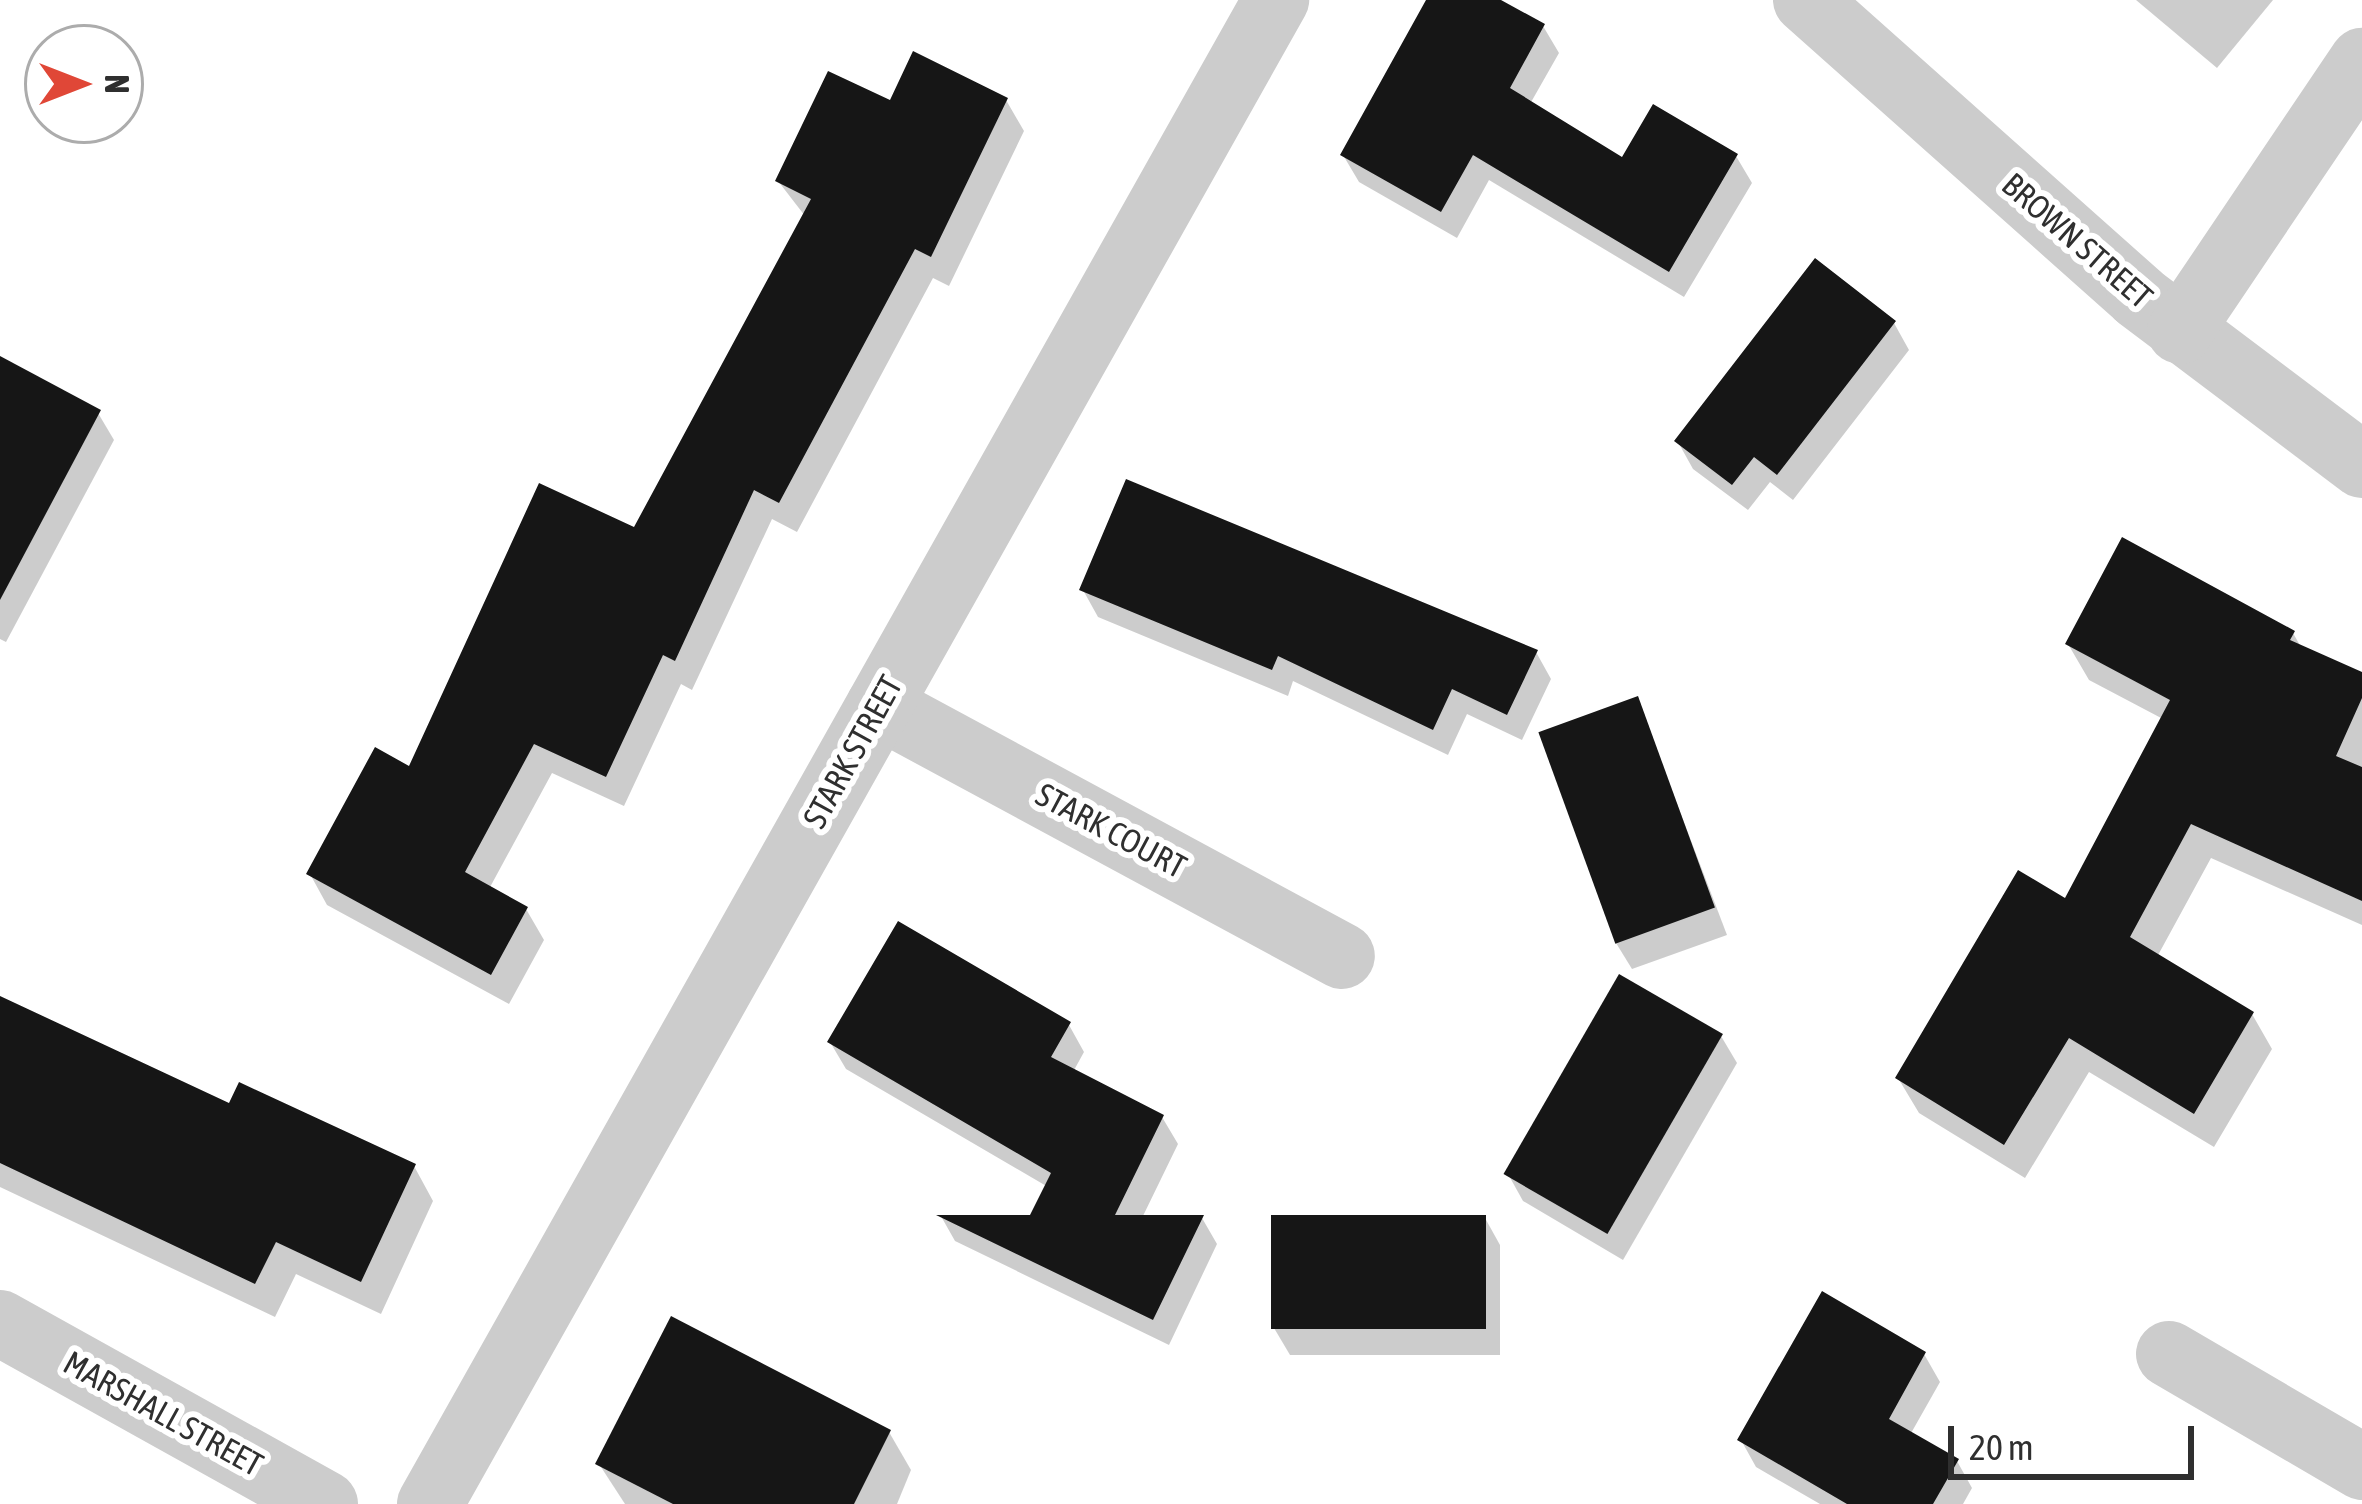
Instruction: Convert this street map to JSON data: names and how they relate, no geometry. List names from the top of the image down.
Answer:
{
  "streets": {
    "street": [
      "BROWN STREET",
      "STARK STREET",
      "STARK COURT",
      "MARSHALL STREET"
    ]
  },
  "crossings": [
    ["STARK STREET", "STARK COURT"]
  ],
  "scale_bar": "20 m",
  "north": "right"
}
